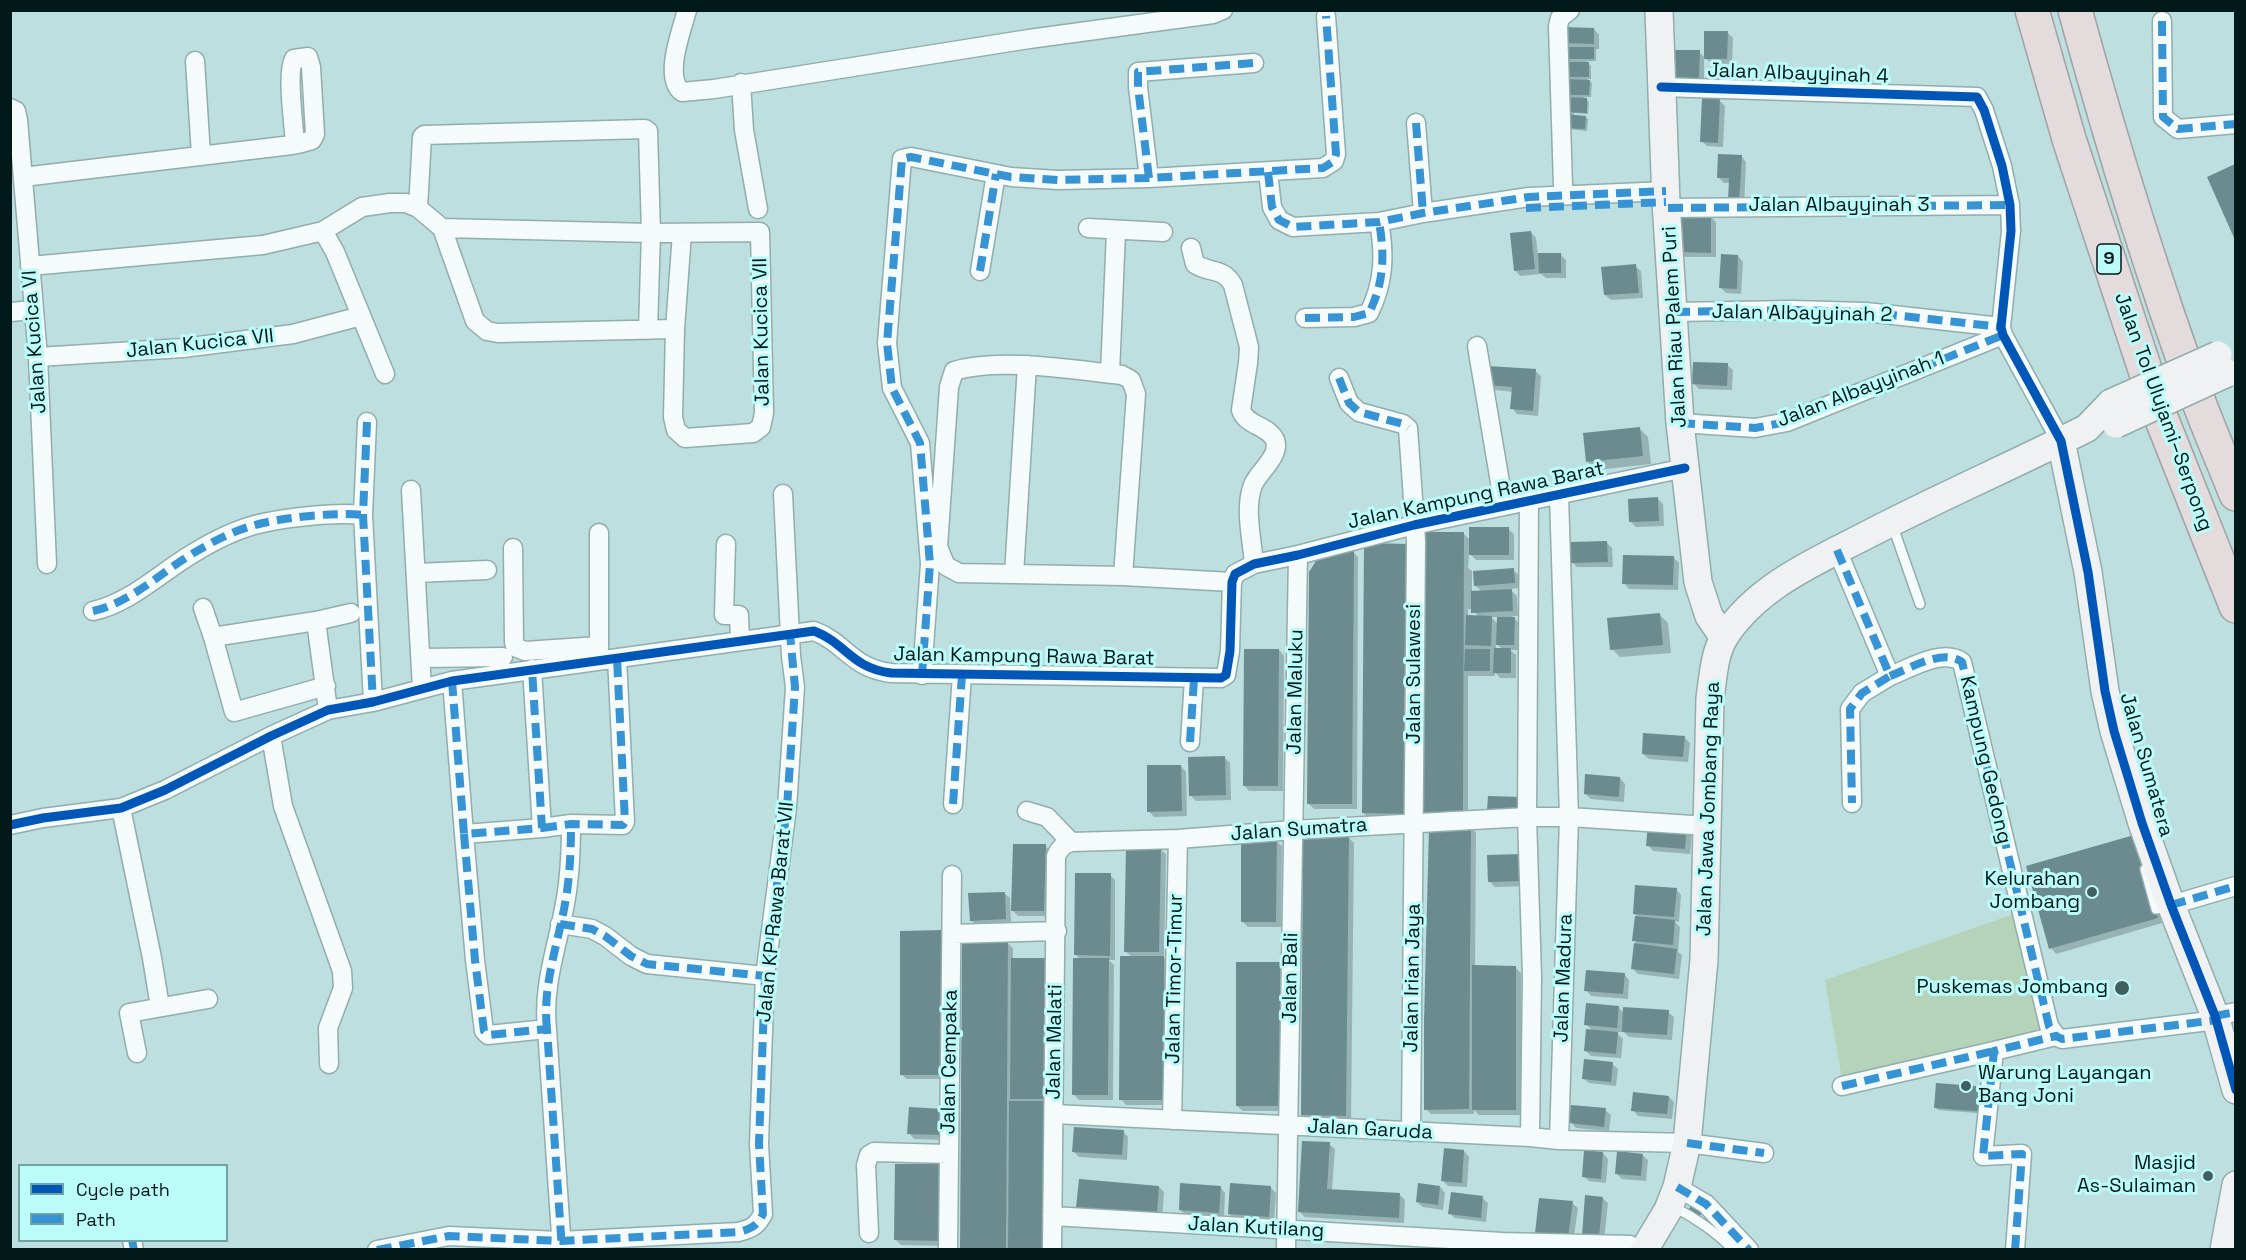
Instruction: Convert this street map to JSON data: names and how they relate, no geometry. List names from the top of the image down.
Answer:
{
  "streets": {
    "highway": ["9", "Jalan Tol Ulujami–Serpong"],
    "street": [
      "Jalan Albayyinah 4",
      "Jalan Albayyinah 3",
      "Jalan Albayyinah 2",
      "Jalan Riau Palem Puri",
      "Jalan Kucica VII",
      "Jalan Kucica VI",
      "Jalan Albayyinah 1",
      "Jalan Kampung Rawa Barat",
      "Jalan Sulawesi",
      "Jalan Maluku",
      "Kampung Gedong",
      "Jalan Sumatera",
      "Jalan Jawa Jombang Raya",
      "Jalan Sumatra",
      "Jalan KP Rawa Barat VII",
      "Jalan Bali",
      "Jalan Irian Jaya",
      "Jalan Madura",
      "Jalan Timor-Timur",
      "Jalan Malati",
      "Jalan Cempaka",
      "Jalan Garuda",
      "Jalan Kutilang"
    ]
  },
  "crossings": [
    ["Jalan Albayyinah 4", "Jalan Albayyinah 3"],
    ["Jalan Albayyinah 4", "Jalan Riau Palem Puri"],
    ["Jalan Albayyinah 3", "Jalan Riau Palem Puri"],
    ["Jalan Albayyinah 2", "Jalan Riau Palem Puri"],
    ["Jalan Albayyinah 2", "Jalan Albayyinah 1"],
    ["Jalan Riau Palem Puri", "Jalan Albayyinah 1"],
    ["Jalan Riau Palem Puri", "Jalan Kampung Rawa Barat"],
    ["Jalan Riau Palem Puri", "Jalan Jawa Jombang Raya"],
    ["Jalan Kucica VII", "Jalan Kucica VI"],
    ["Jalan Kampung Rawa Barat", "Jalan Sulawesi"],
    ["Jalan Kampung Rawa Barat", "Jalan Maluku"],
    ["Jalan Kampung Rawa Barat", "Jalan KP Rawa Barat VII"],
    ["Jalan Sulawesi", "Jalan Sumatra"],
    ["Jalan Sulawesi", "Jalan Irian Jaya"],
    ["Jalan Maluku", "Jalan Sumatra"],
    ["Jalan Maluku", "Jalan Bali"],
    ["Jalan Sumatera", "Jalan Jawa Jombang Raya"],
    ["Jalan Jawa Jombang Raya", "Jalan Sumatra"],
    ["Jalan Jawa Jombang Raya", "Jalan Garuda"],
    ["Jalan Sumatra", "Jalan Bali"],
    ["Jalan Sumatra", "Jalan Irian Jaya"],
    ["Jalan Sumatra", "Jalan Madura"],
    ["Jalan Sumatra", "Jalan Timor-Timur"],
    ["Jalan Sumatra", "Jalan Malati"],
    ["Jalan Bali", "Jalan Garuda"],
    ["Jalan Bali", "Jalan Kutilang"],
    ["Jalan Irian Jaya", "Jalan Garuda"],
    ["Jalan Madura", "Jalan Garuda"],
    ["Jalan Timor-Timur", "Jalan Garuda"],
    ["Jalan Malati", "Jalan Garuda"],
    ["Jalan Malati", "Jalan Kutilang"]
  ],
  "places": [
    "Kelurahan Jombang",
    "Puskemas Jombang",
    "Warung Layangan Bang Joni",
    "Masjid As-Sulaiman"
  ],
  "legend": ["Cycle path", "Path"]
}
